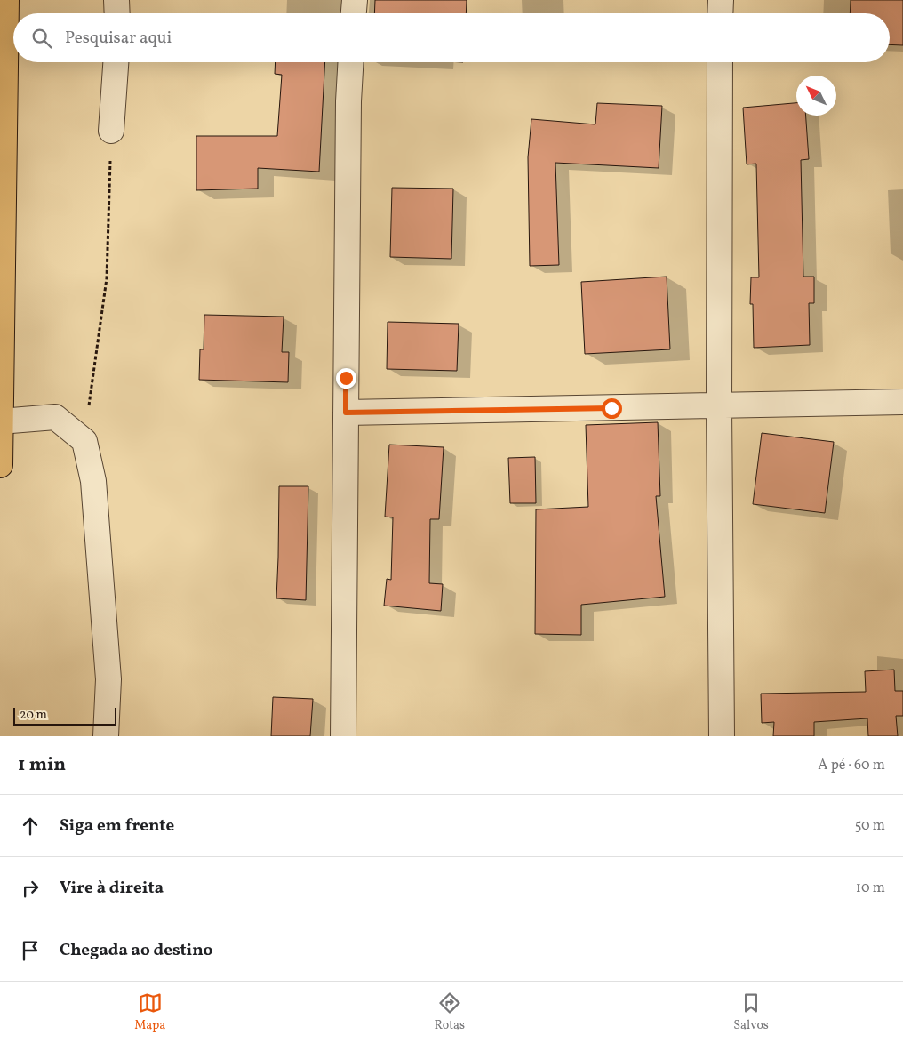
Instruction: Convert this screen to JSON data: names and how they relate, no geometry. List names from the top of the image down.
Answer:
{
  "scale_bar": "20 m",
  "north": "top left",
  "page": {
    "search": "Pesquisar aqui",
    "scale": "20 m",
    "heading": ["1 min", "A pé · 60 m"],
    "list": [
      ["Siga em frente", "50 m"],
      ["Vire à direita", "10 m"],
      "Chegada ao destino"
    ],
    "nav": ["Mapa", "Rotas", "Salvos"]
  }
}
